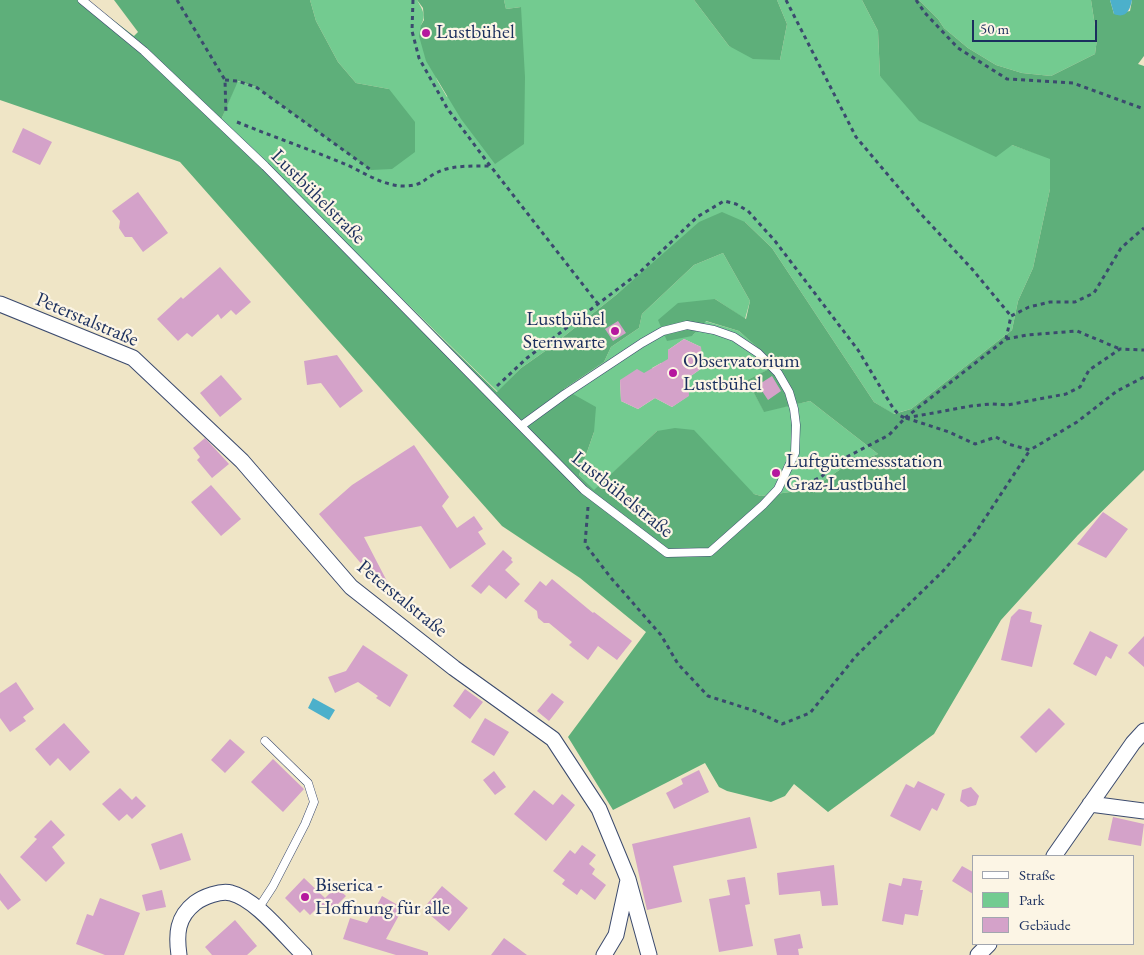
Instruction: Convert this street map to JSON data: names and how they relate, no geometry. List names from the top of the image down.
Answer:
{
  "streets": {
    "street": ["Peterstalstraße"],
    "lane": ["Lustbühelstraße"]
  },
  "places": [
    "Lustbühel",
    "Lustbühel Sternwarte",
    "Observatorium Lustbühel",
    "Luftgütemessstation Graz-Lustbühel",
    "Biserica - Hoffnung für alle"
  ],
  "legend": ["Straße", "Park", "Gebäude"],
  "scale_bar": "50 m"
}
